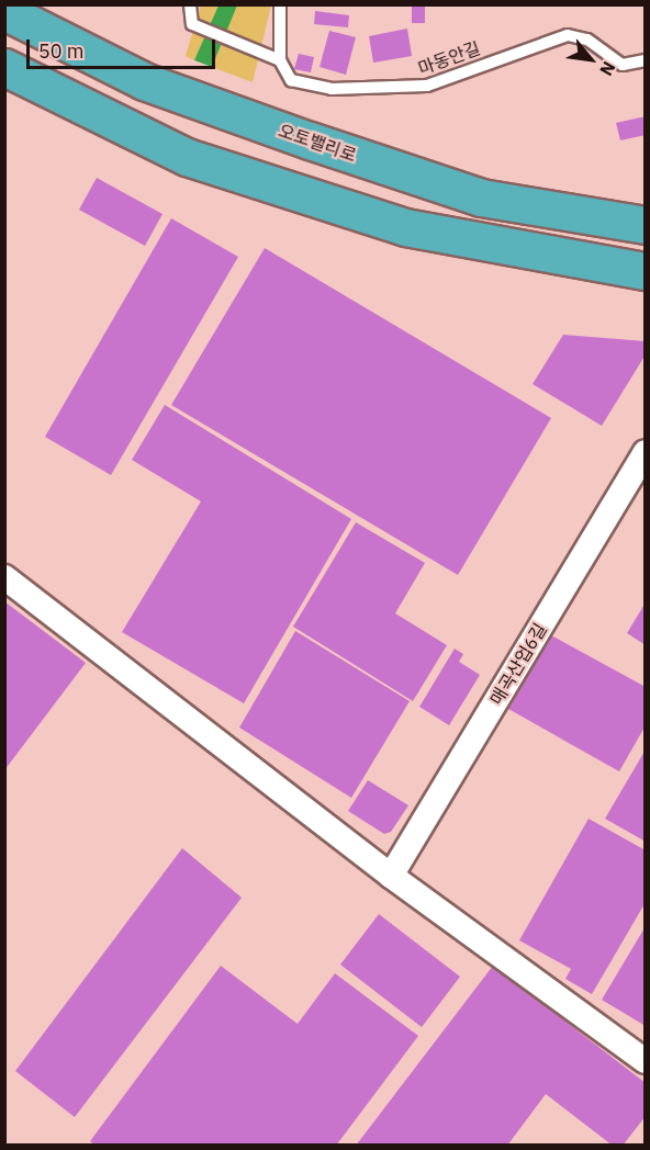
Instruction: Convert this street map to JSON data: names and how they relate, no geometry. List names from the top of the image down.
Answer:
{
  "streets": {
    "highway": ["오토밸리로"],
    "street": ["매곡산업6길"],
    "lane": ["마동안길"]
  },
  "scale_bar": "50 m",
  "north": "bottom right"
}
